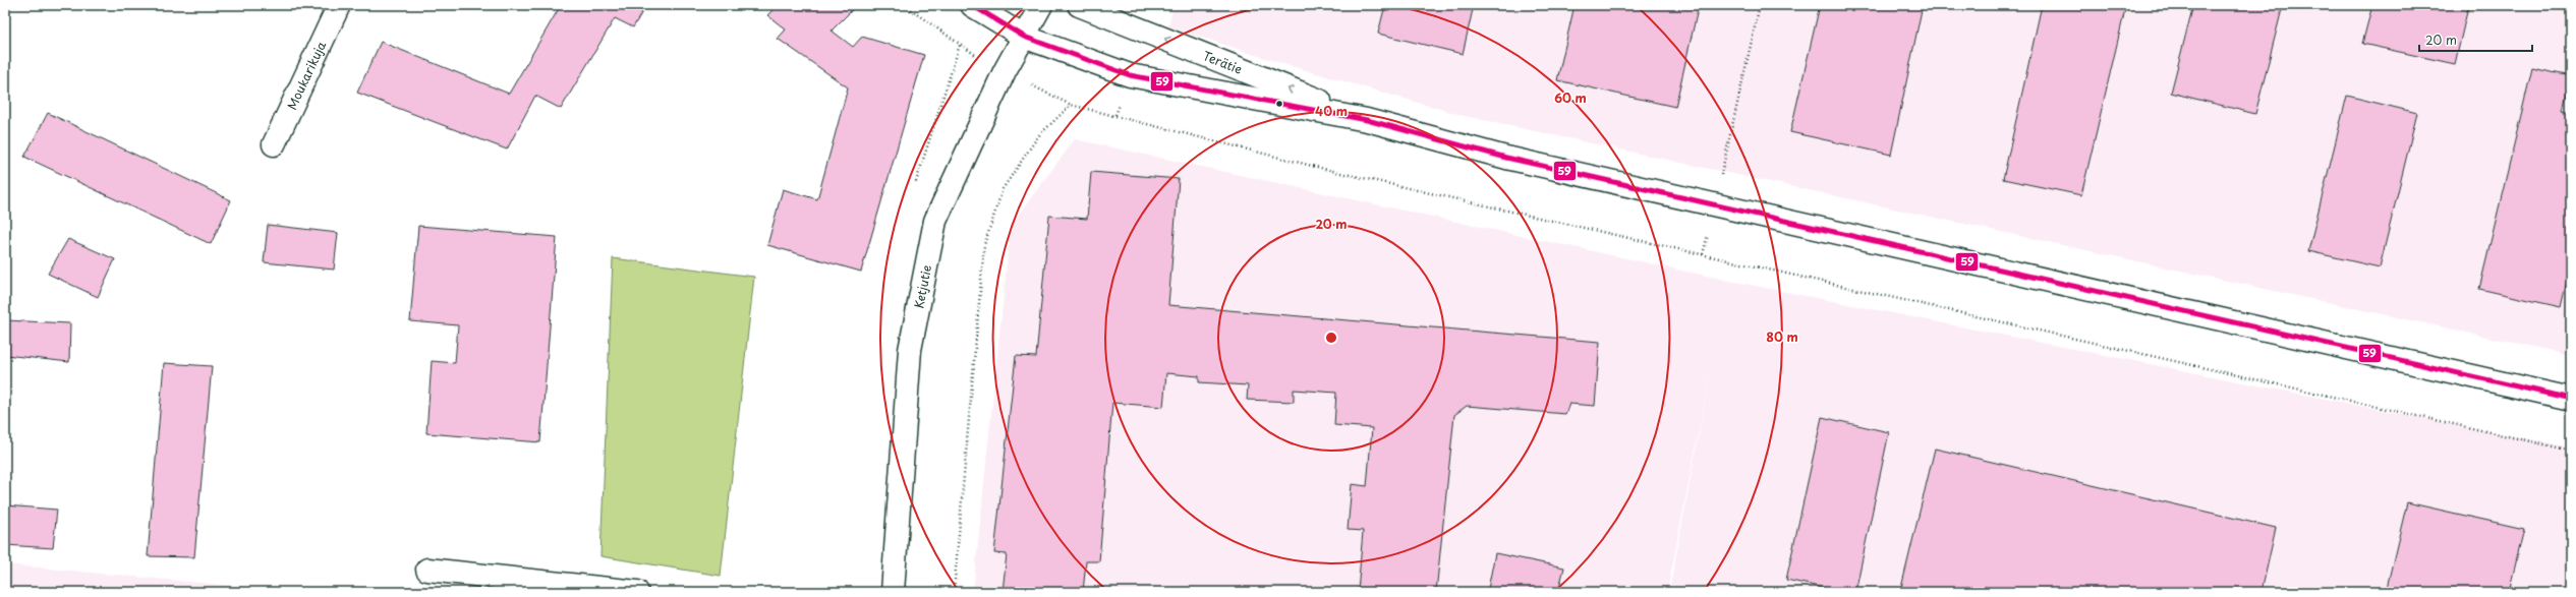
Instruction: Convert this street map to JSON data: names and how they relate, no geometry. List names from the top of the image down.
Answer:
{
  "streets": {
    "street": ["Terätie", "Moukarikuja", "Ketjutie"]
  },
  "lines": ["transit line 59"],
  "scale_bar": "20 m",
  "rings": [
    "60 m",
    "40 m",
    "20 m",
    "80 m"
  ]
}
